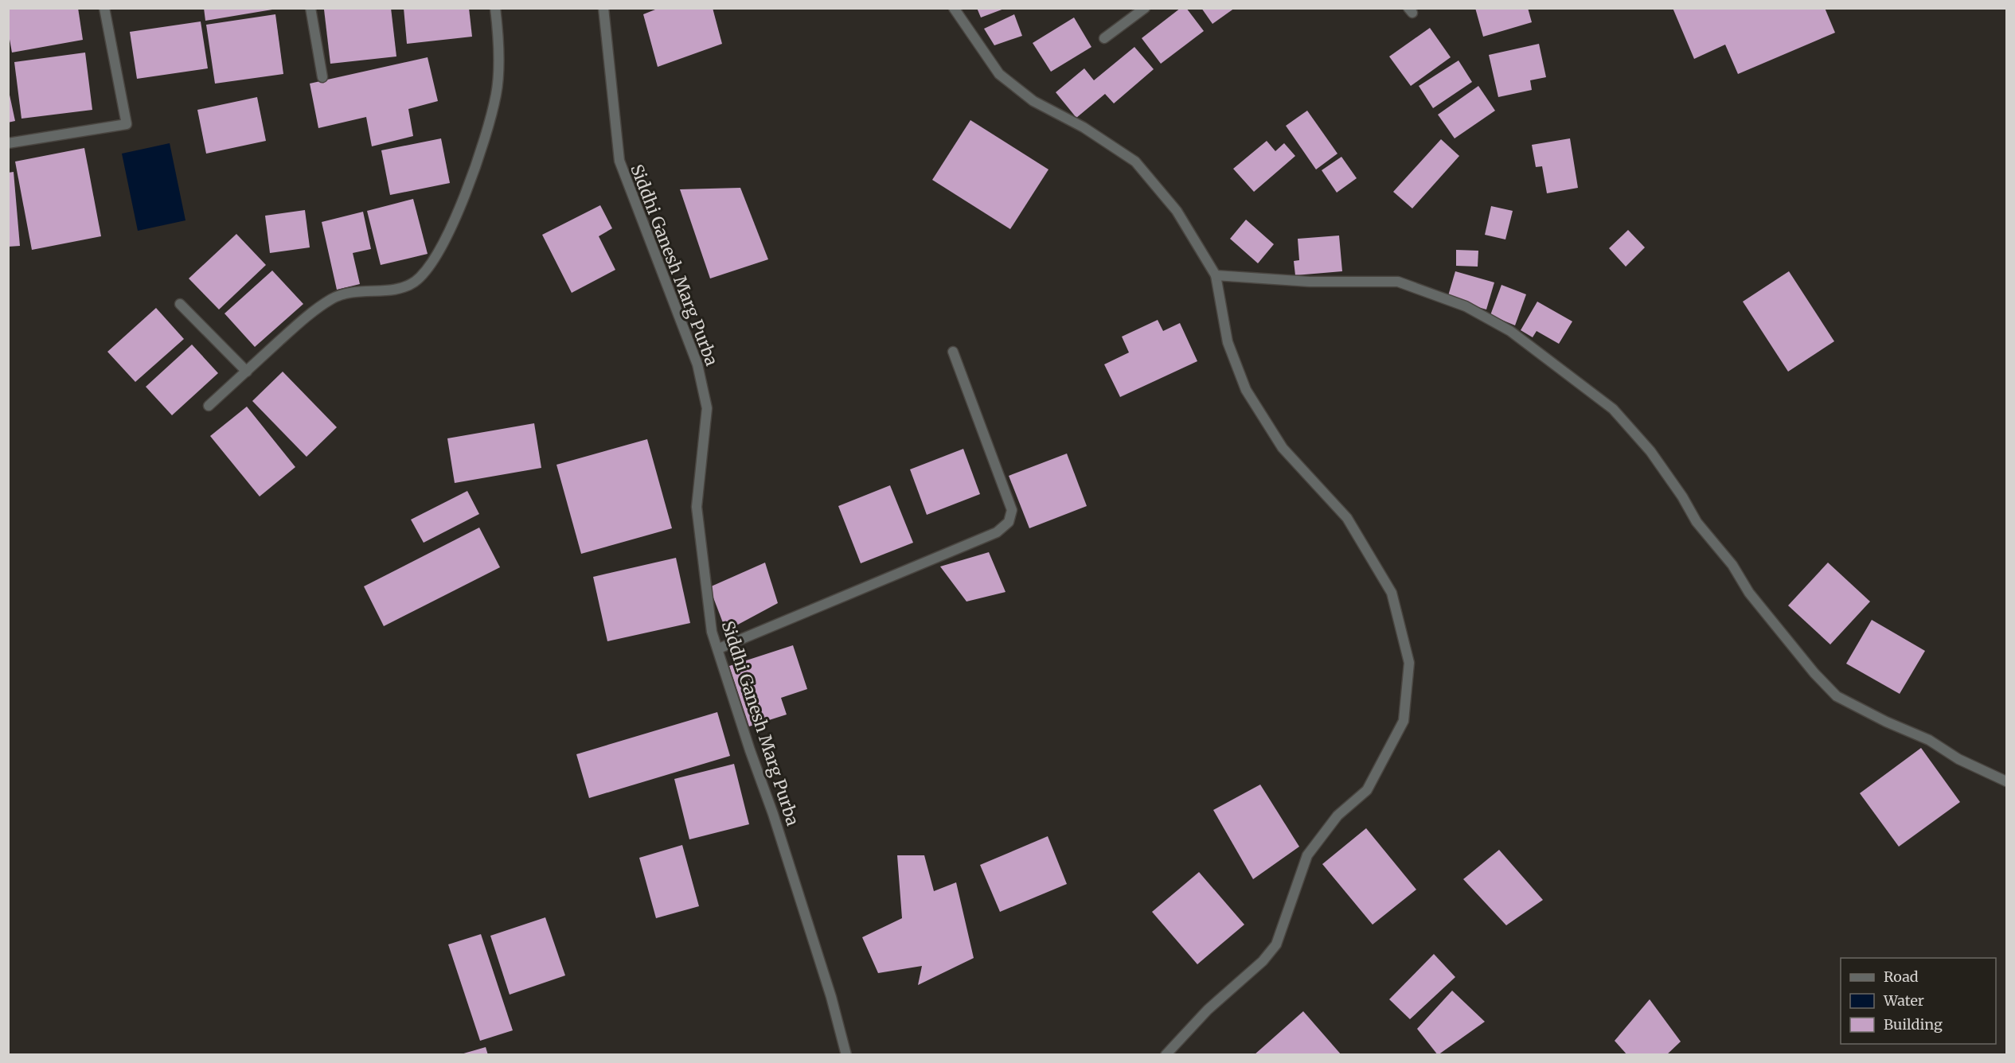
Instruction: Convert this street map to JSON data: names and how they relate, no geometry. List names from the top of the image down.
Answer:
{
  "streets": {
    "street": ["Siddhi Ganesh Marg Purba"]
  },
  "legend": ["Road", "Water", "Building"]
}
